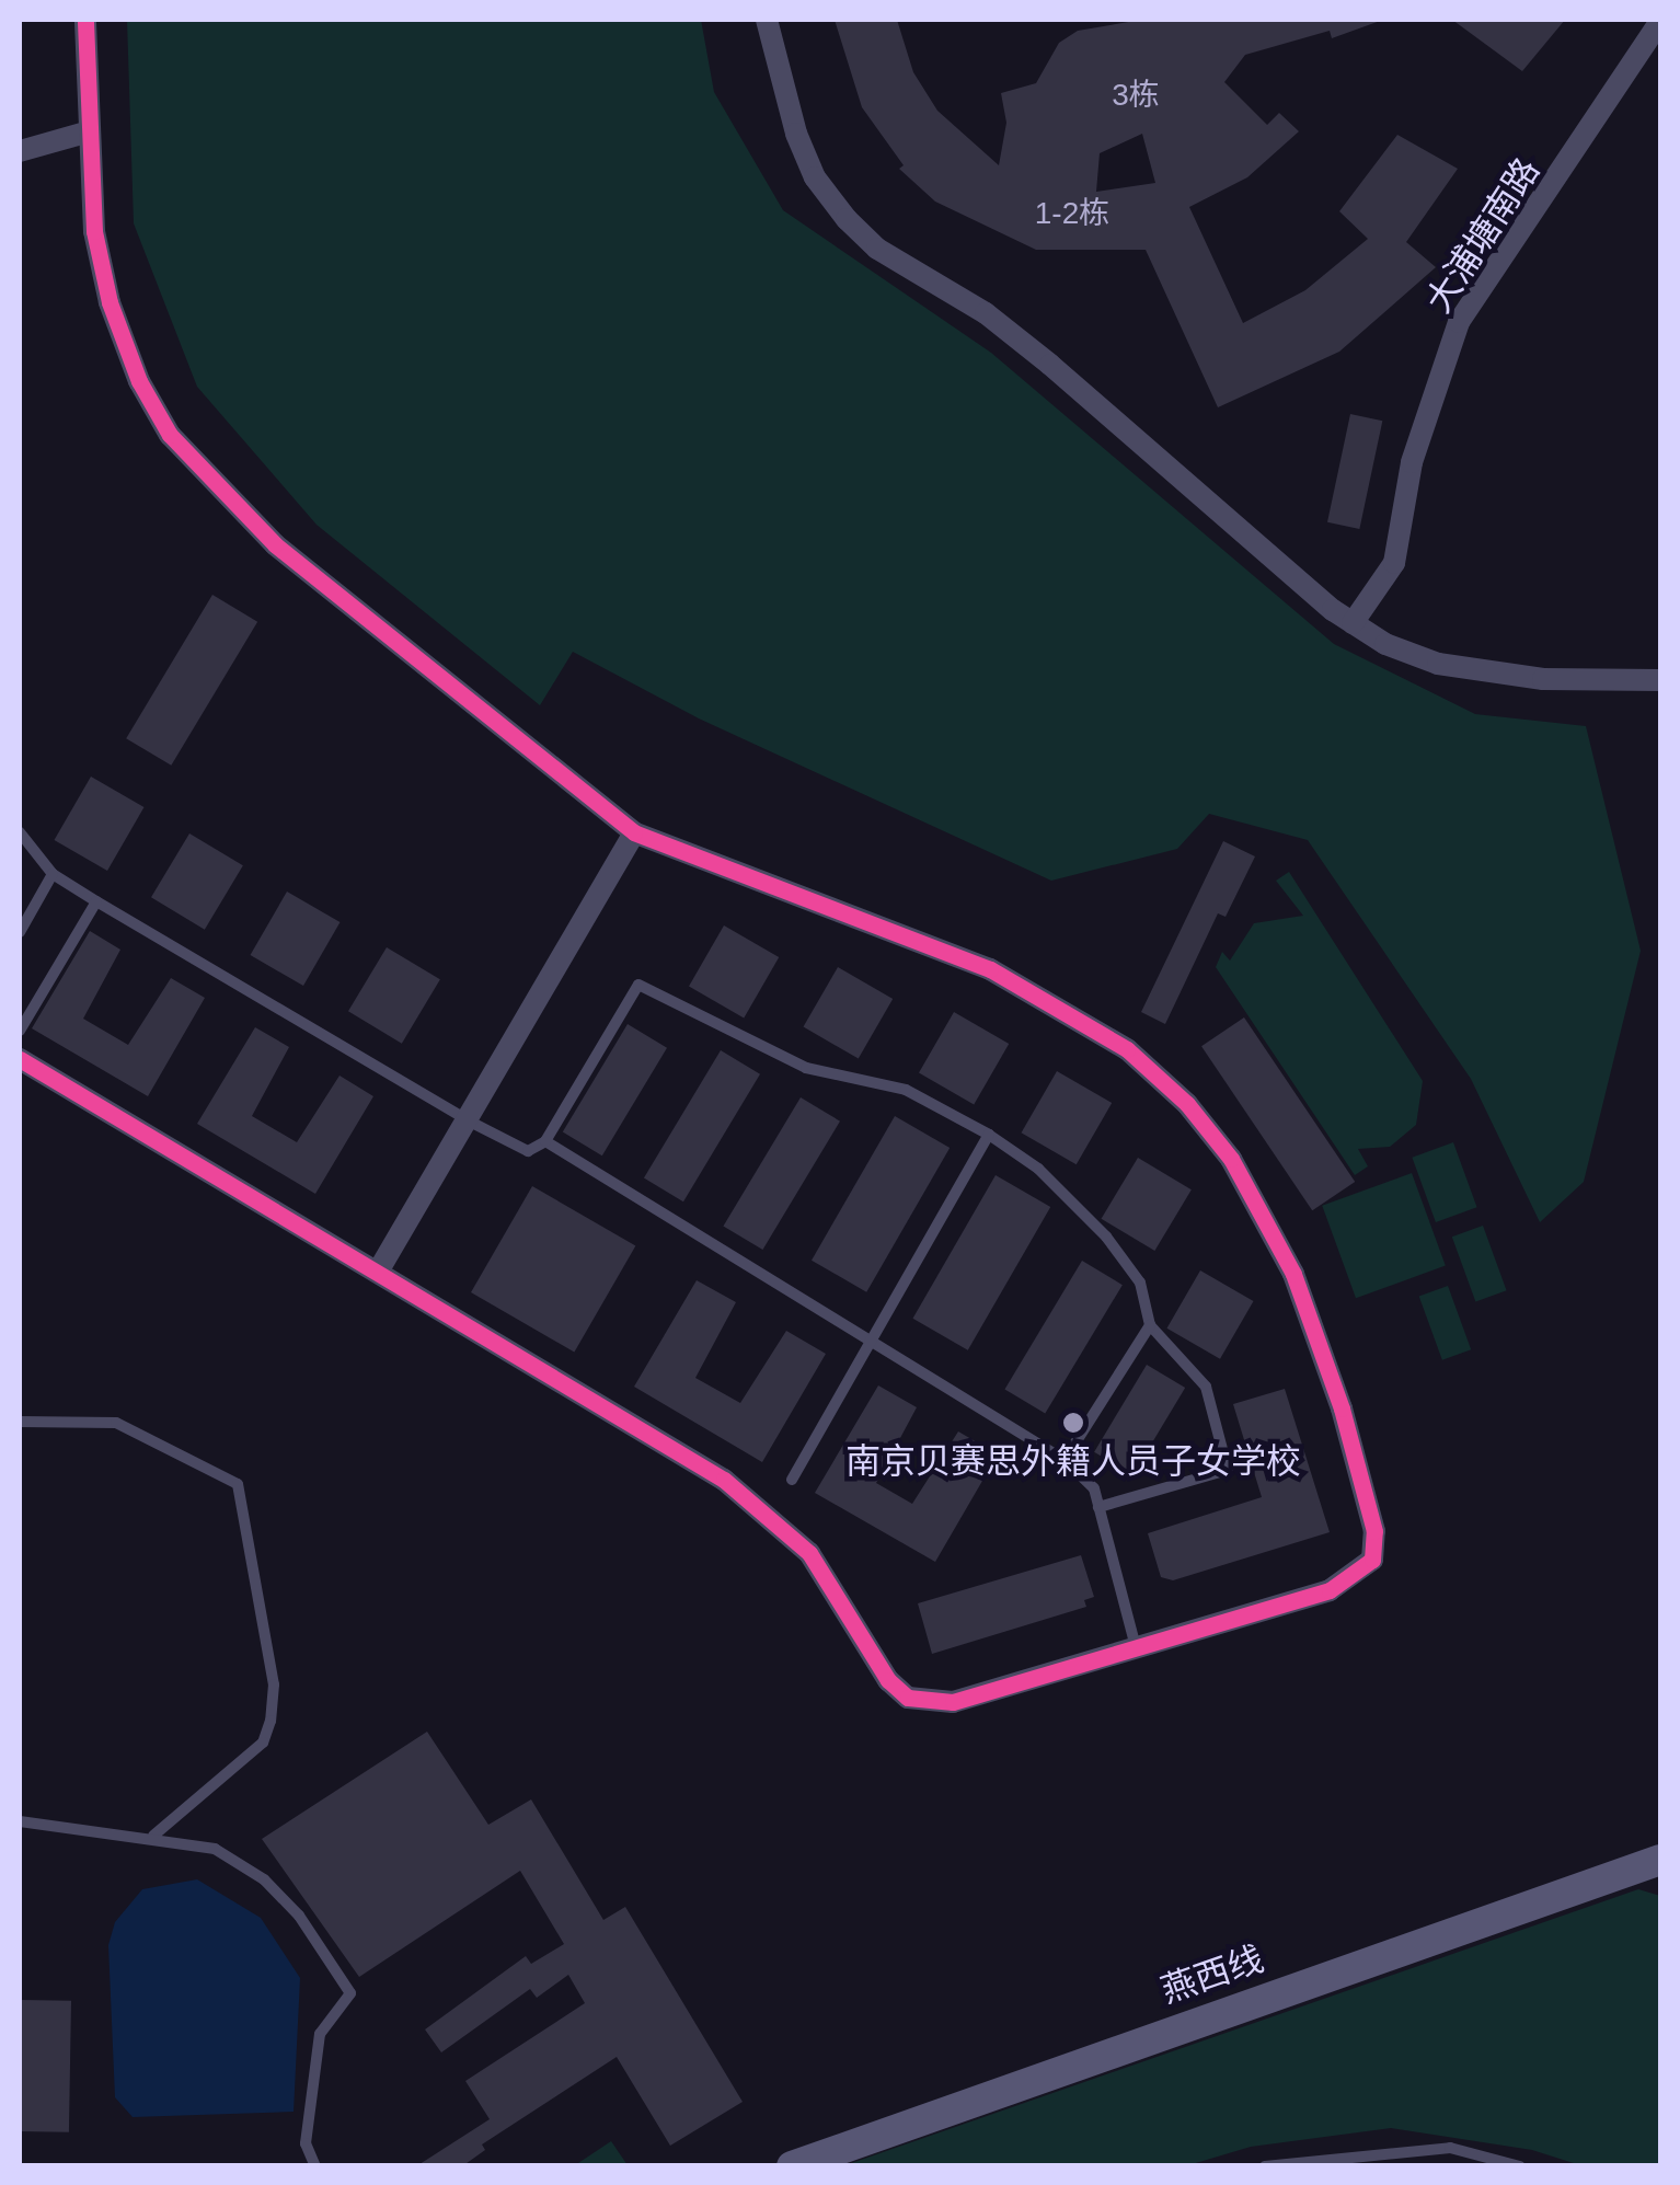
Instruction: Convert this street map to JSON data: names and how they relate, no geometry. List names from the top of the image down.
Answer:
{
  "streets": {
    "main road": ["燕西线"],
    "street": ["大浦塘南路"]
  },
  "places": ["南京贝赛思外籍人员子女学校"],
  "house_numbers": ["3栋", "1-2栋"]
}
